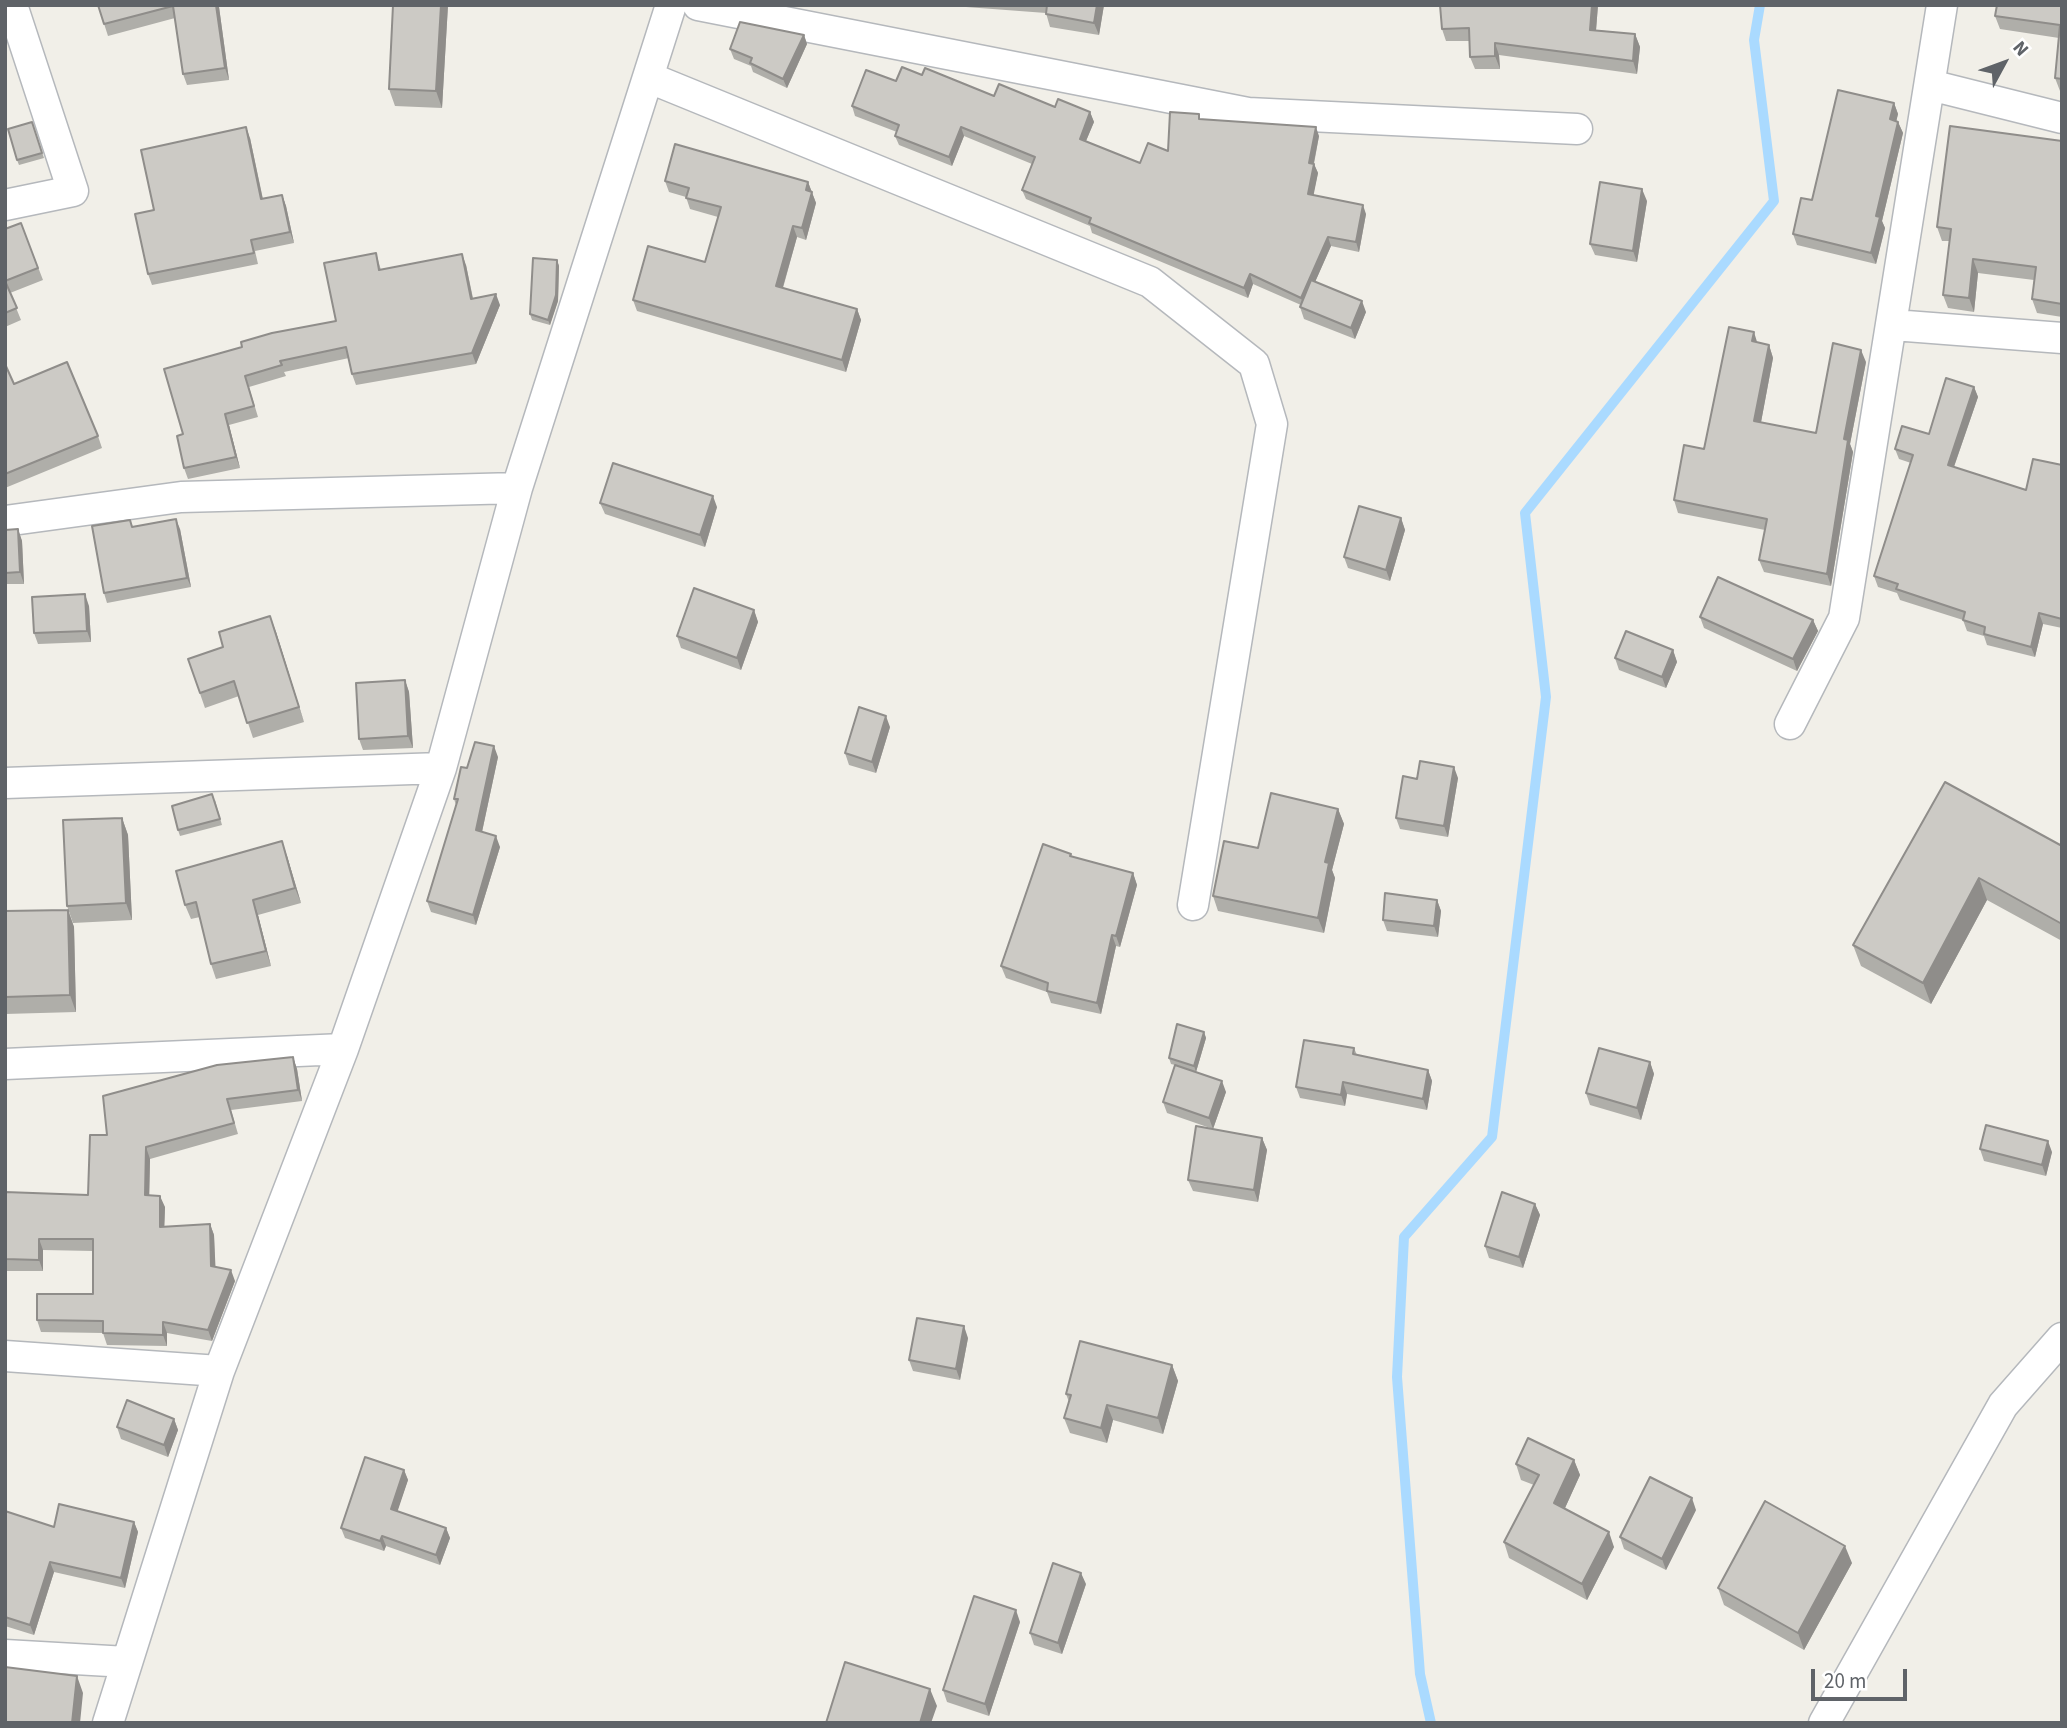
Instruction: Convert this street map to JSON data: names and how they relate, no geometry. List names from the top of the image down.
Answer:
{
  "scale_bar": "20 m",
  "north": "top right"
}
